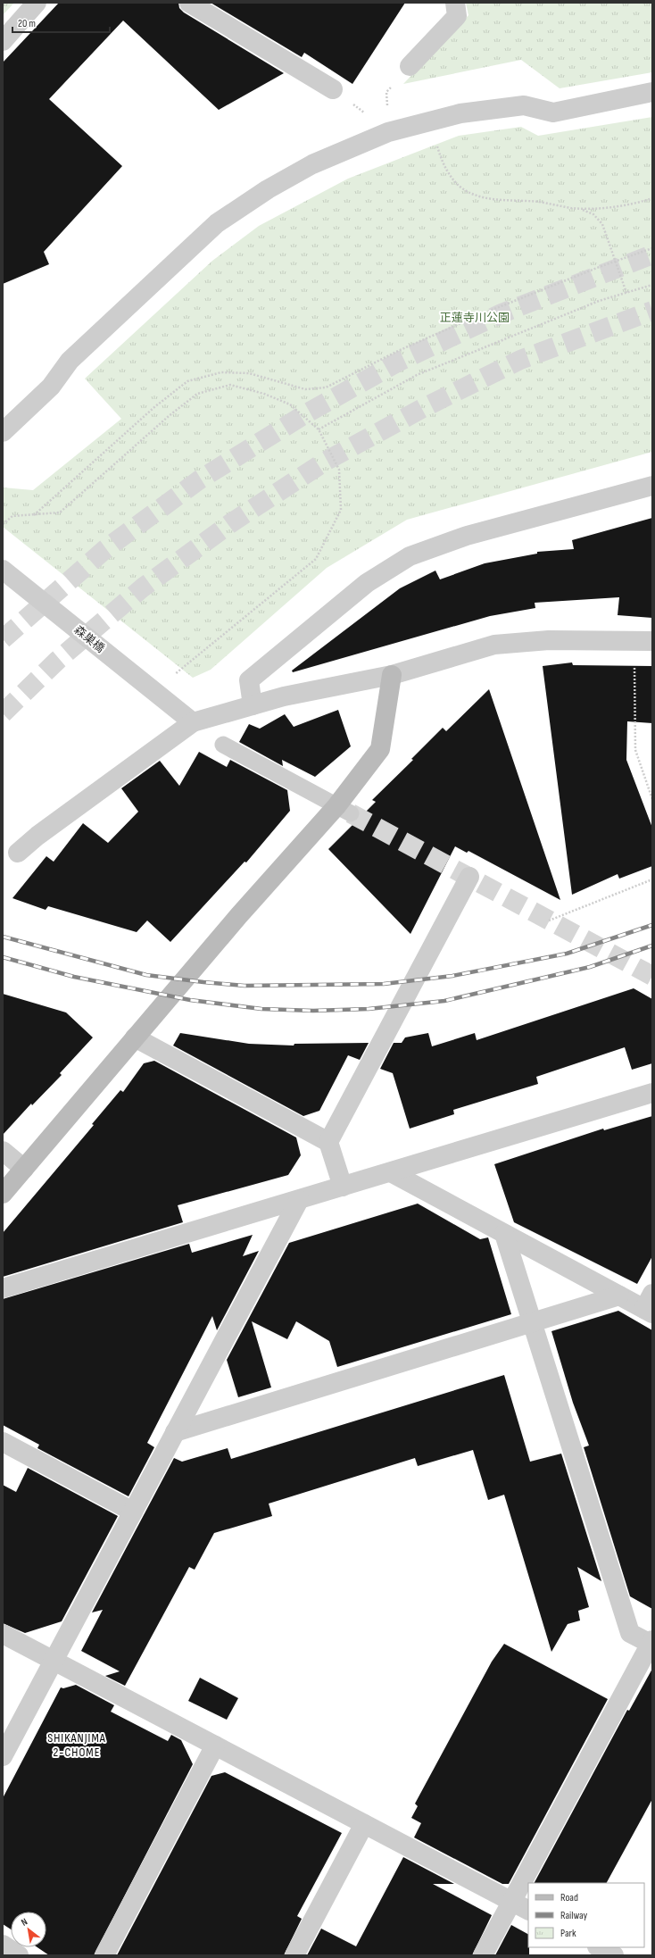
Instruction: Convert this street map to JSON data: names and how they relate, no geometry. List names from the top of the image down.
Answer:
{
  "streets": {
    "street": ["森巣橋"]
  },
  "districts": ["SHIKANJIMA 2-CHOME"],
  "parks": ["正蓮寺川公園"],
  "legend": ["Road", "Railway", "Park"],
  "scale_bar": "20 m",
  "north": "top left"
}
